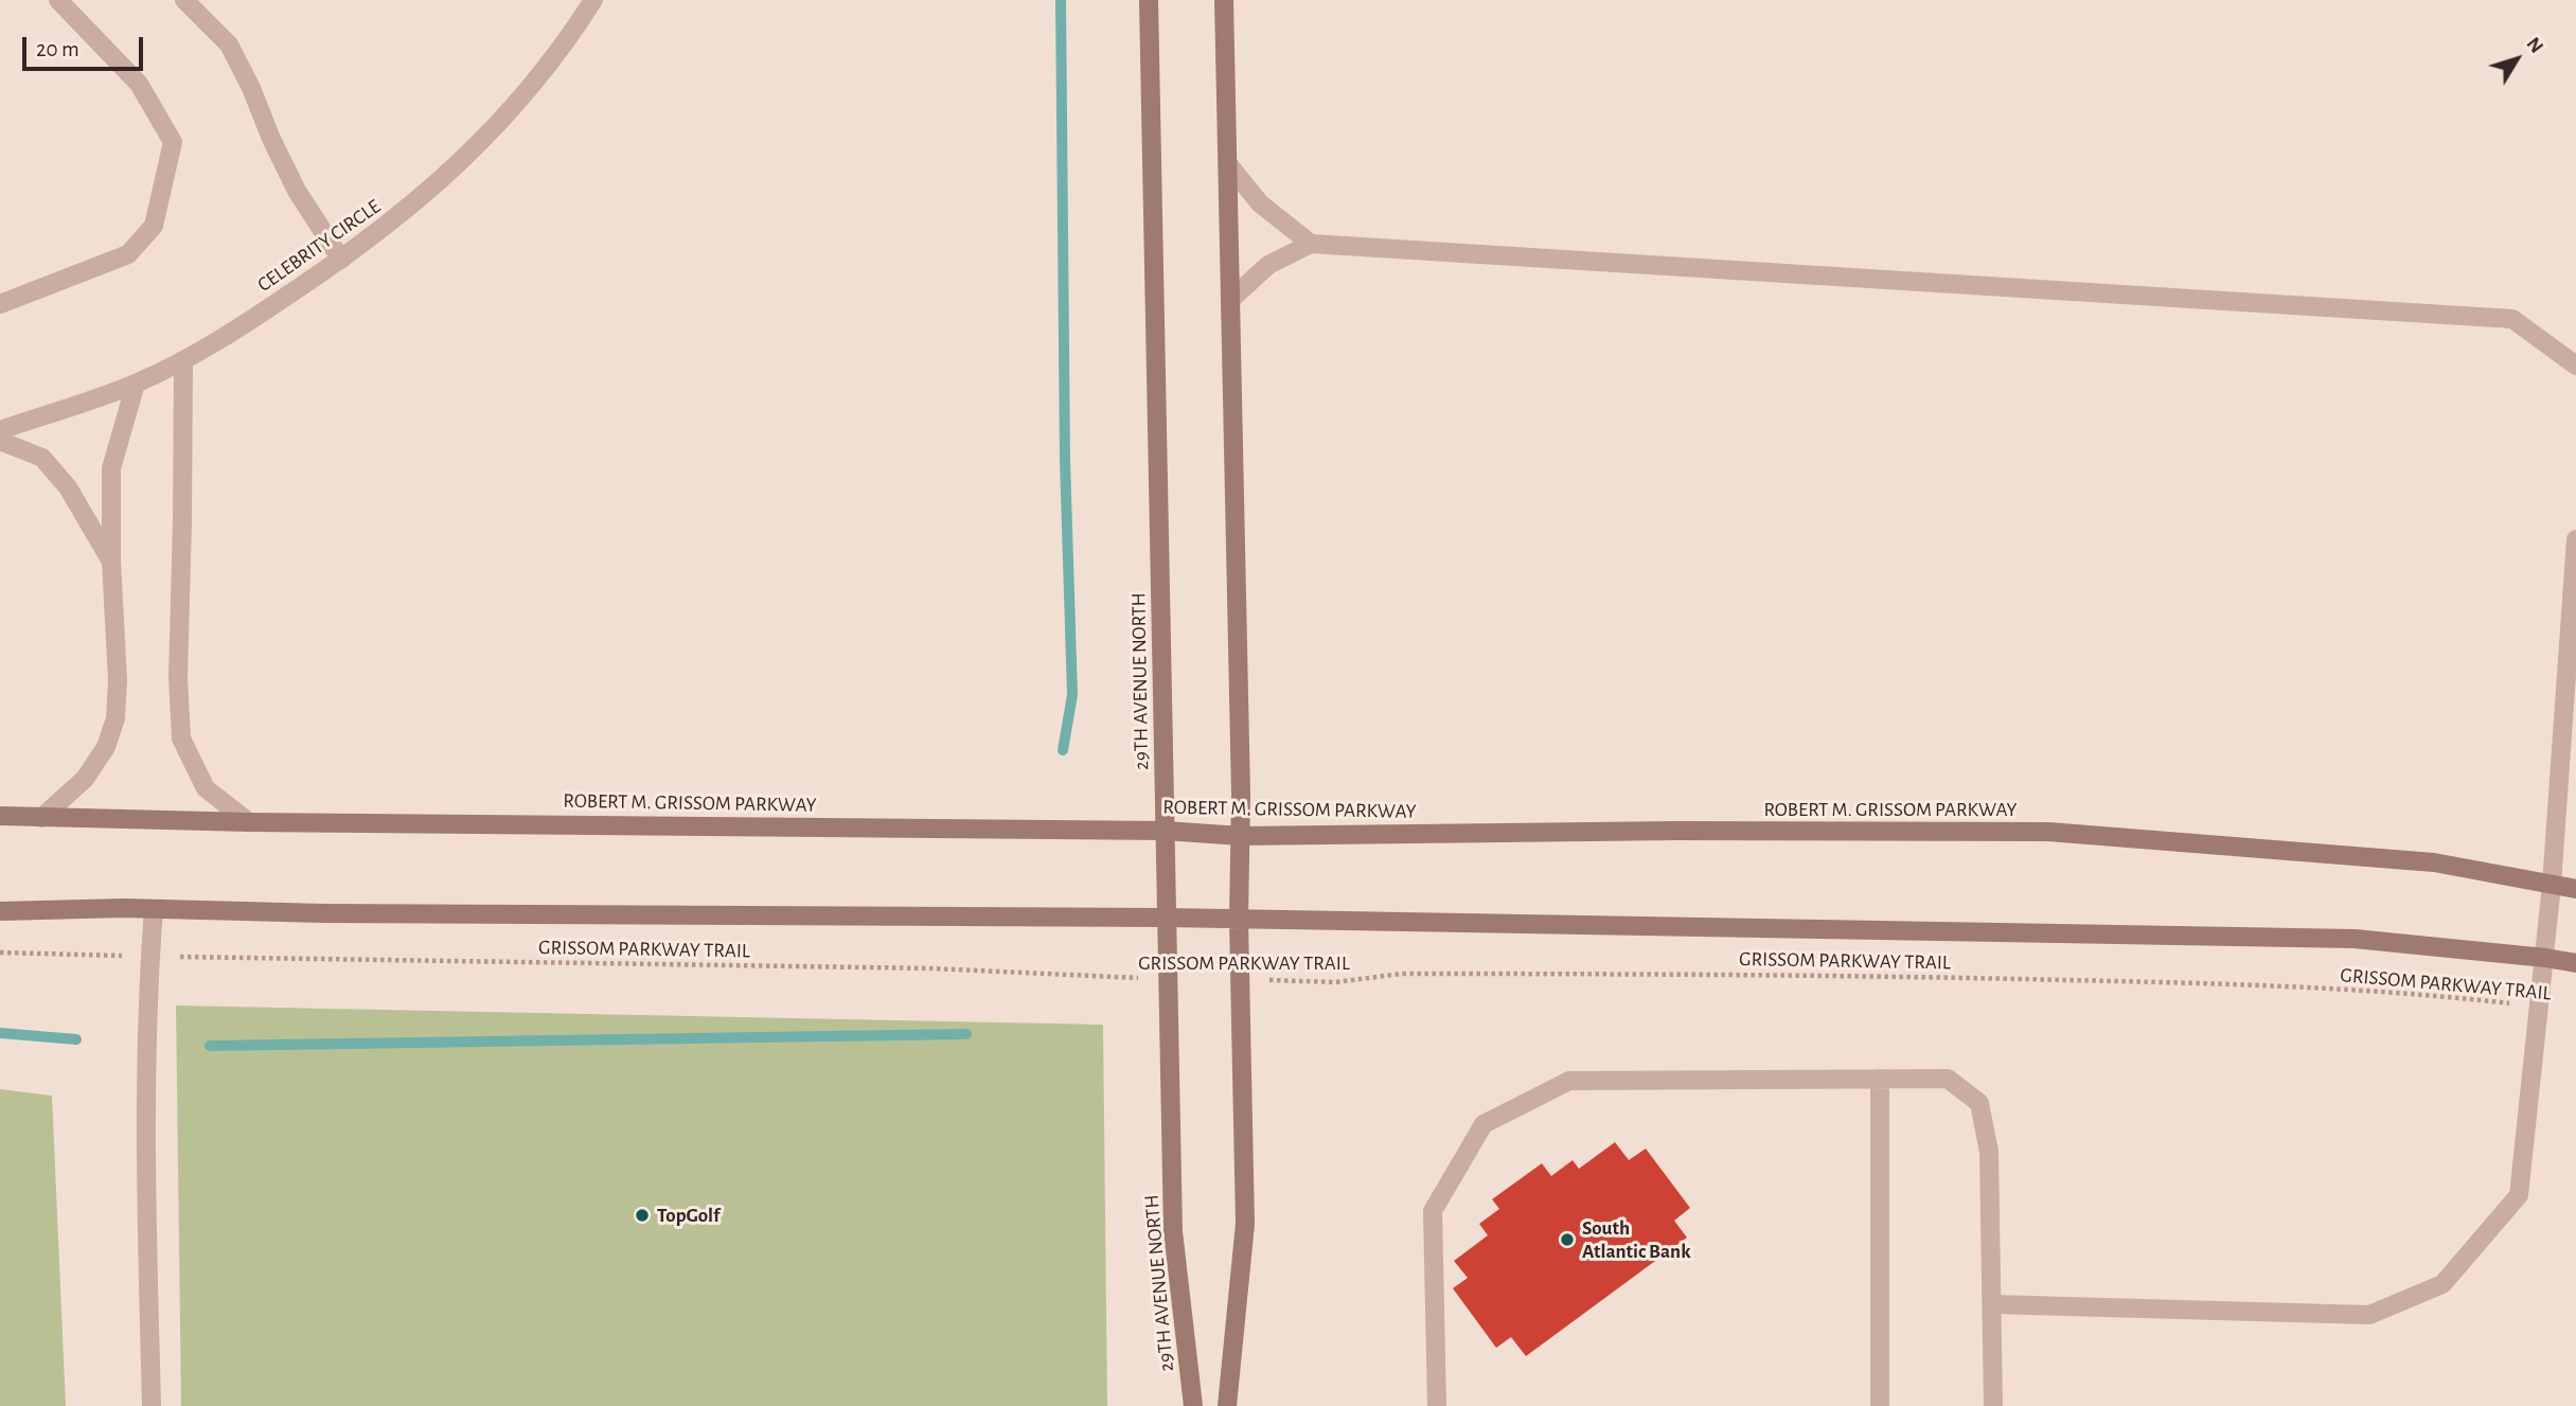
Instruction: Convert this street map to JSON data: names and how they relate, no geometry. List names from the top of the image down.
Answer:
{
  "streets": {
    "main road": ["29TH AVENUE NORTH", "ROBERT M. GRISSOM PARKWAY"],
    "street": ["CELEBRITY CIRCLE"],
    "path": ["GRISSOM PARKWAY TRAIL"]
  },
  "crossings": [
    ["29TH AVENUE NORTH", "ROBERT M. GRISSOM PARKWAY"],
    ["29TH AVENUE NORTH", "GRISSOM PARKWAY TRAIL"]
  ],
  "places": ["TopGolf", "South Atlantic Bank"],
  "scale_bar": "20 m",
  "north": "top right"
}
